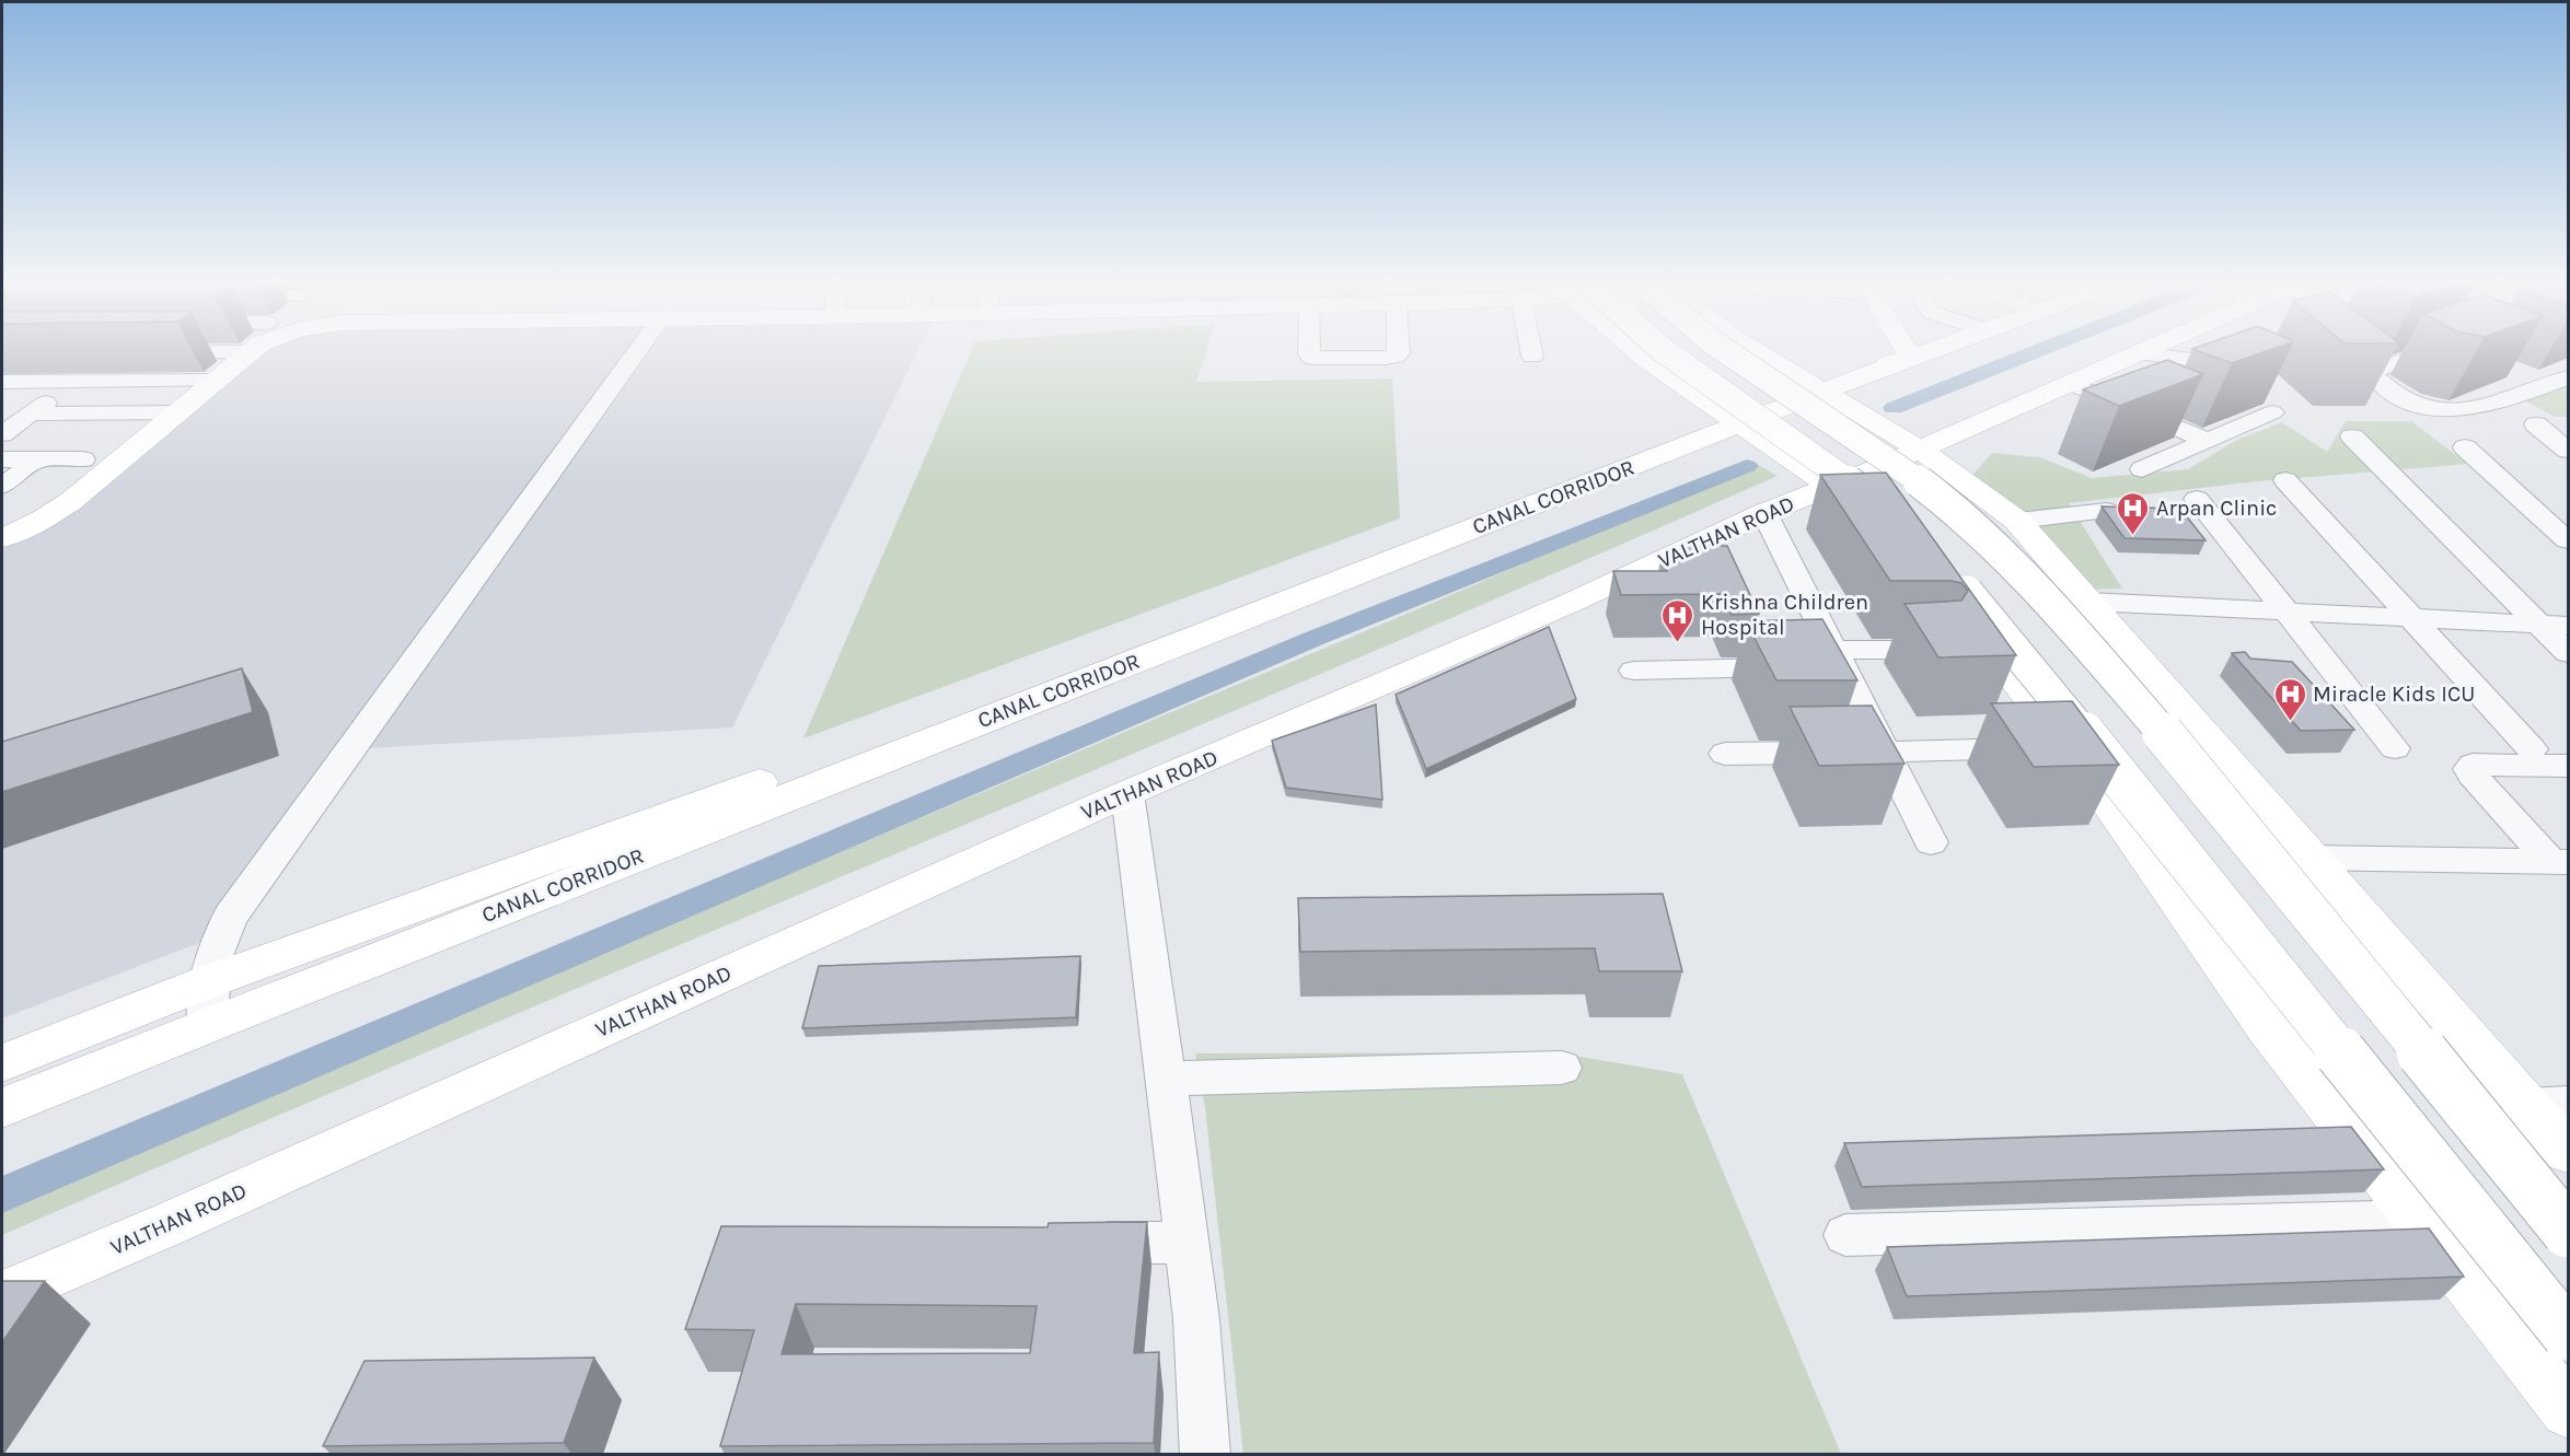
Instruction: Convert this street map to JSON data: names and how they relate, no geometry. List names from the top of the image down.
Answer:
{
  "streets": {
    "main road": ["CANAL CORRIDOR", "VALTHAN ROAD"]
  },
  "places": {
    "hospital": ["Arpan Clinic", "Krishna Children Hospital", "Miracle Kids ICU"]
  }
}
